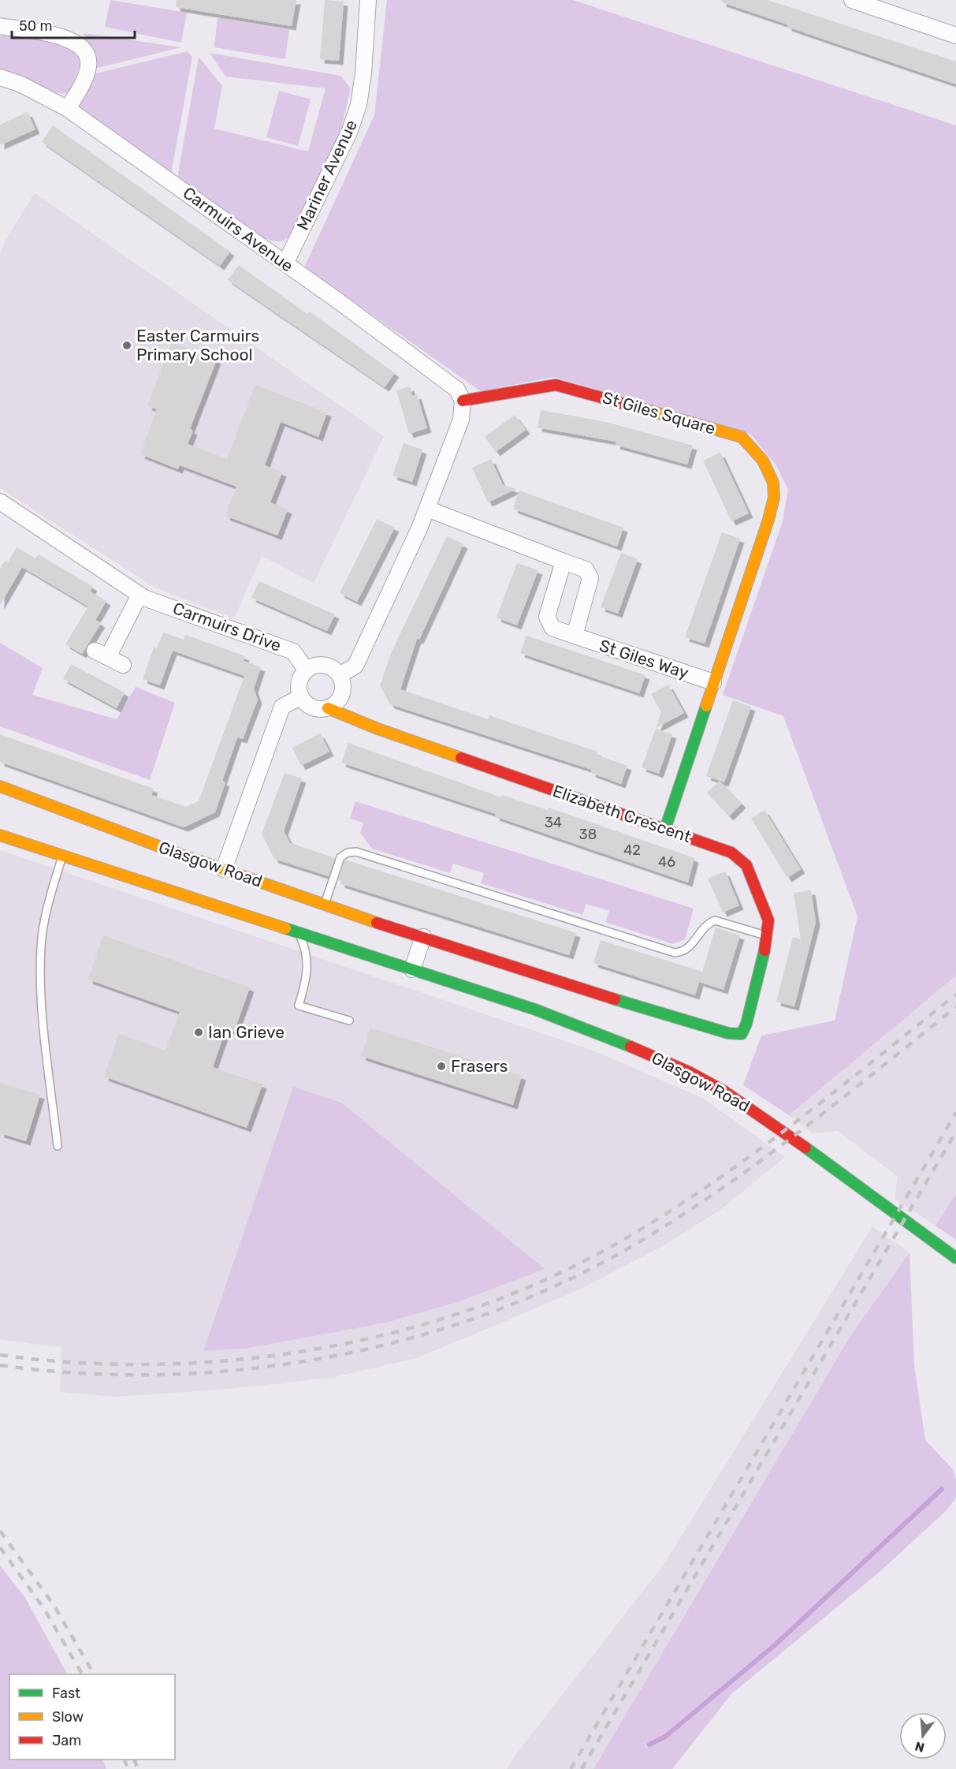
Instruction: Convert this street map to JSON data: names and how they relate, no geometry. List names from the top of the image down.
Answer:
{
  "streets": {
    "street": [
      "Mariner Avenue",
      "Carmuirs Avenue",
      "St Giles Square",
      "Carmuirs Drive",
      "St Giles Way",
      "Elizabeth Crescent",
      "Glasgow Road"
    ]
  },
  "crossings": [
    ["Mariner Avenue", "Carmuirs Avenue"],
    ["Carmuirs Avenue", "St Giles Square"],
    ["St Giles Square", "St Giles Way"],
    ["St Giles Square", "Elizabeth Crescent"],
    ["Carmuirs Drive", "Elizabeth Crescent"],
    ["Elizabeth Crescent", "Glasgow Road"]
  ],
  "places": ["Easter Carmuirs Primary School", "Ian Grieve", "Frasers"],
  "house_numbers": [
    "34",
    "38",
    "42",
    "46"
  ],
  "legend": ["Fast", "Slow", "Jam"],
  "scale_bar": "50 m",
  "north": "bottom"
}
